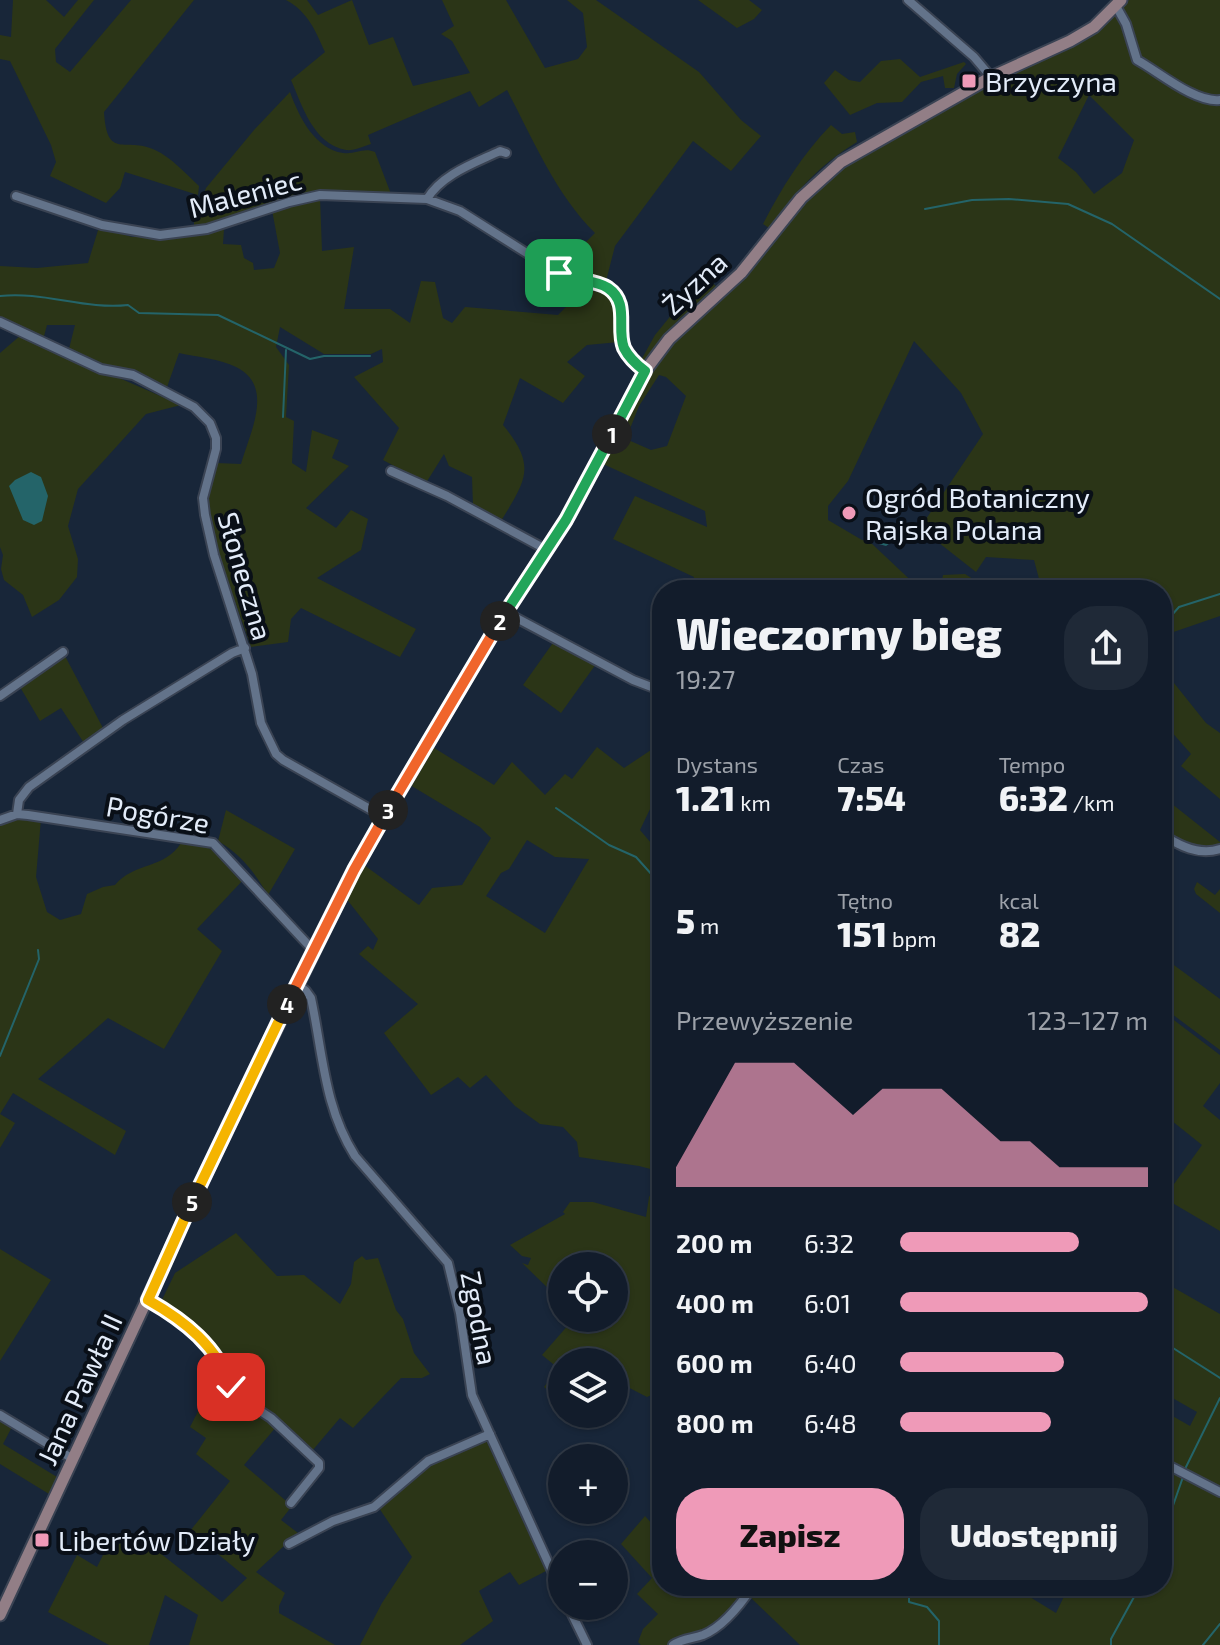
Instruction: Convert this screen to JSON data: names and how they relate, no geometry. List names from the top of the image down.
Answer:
{
  "streets": {
    "street": [
      "Maleniec",
      "Żyzna",
      "Słoneczna",
      "Pogórze",
      "Zgodna",
      "Jana Pawła II"
    ]
  },
  "crossings": [
    ["Maleniec", "Żyzna"],
    ["Żyzna", "Jana Pawła II"],
    ["Słoneczna", "Jana Pawła II"],
    ["Pogórze", "Jana Pawła II"],
    ["Zgodna", "Jana Pawła II"]
  ],
  "places": {
    "transit": ["Brzyczyna", "Libertów Działy"],
    "other": ["Ogród Botaniczny Rajska Polana"]
  },
  "page": {
    "pins": [
      "1",
      "2",
      "3",
      "4",
      "5"
    ],
    "heading": ["Wieczorny bieg", "19:27"],
    "stats": [
      ["Dystans", "1.21 km"],
      ["Czas", "7:54"],
      ["Tempo", "6:32 /km"],
      ["5 m"],
      ["Tętno", "151 bpm"],
      ["kcal", "82"]
    ],
    "chart": ["Przewyższenie", "123–127 m"],
    "list": [
      {
        "name": "200 m",
        "note": "6:32"
      },
      {
        "name": "400 m",
        "note": "6:01"
      },
      {
        "name": "600 m",
        "note": "6:40"
      },
      {
        "name": "800 m",
        "note": "6:48"
      }
    ],
    "map_buttons": ["+", "−"],
    "buttons": ["Zapisz", "Udostępnij"]
  }
}
